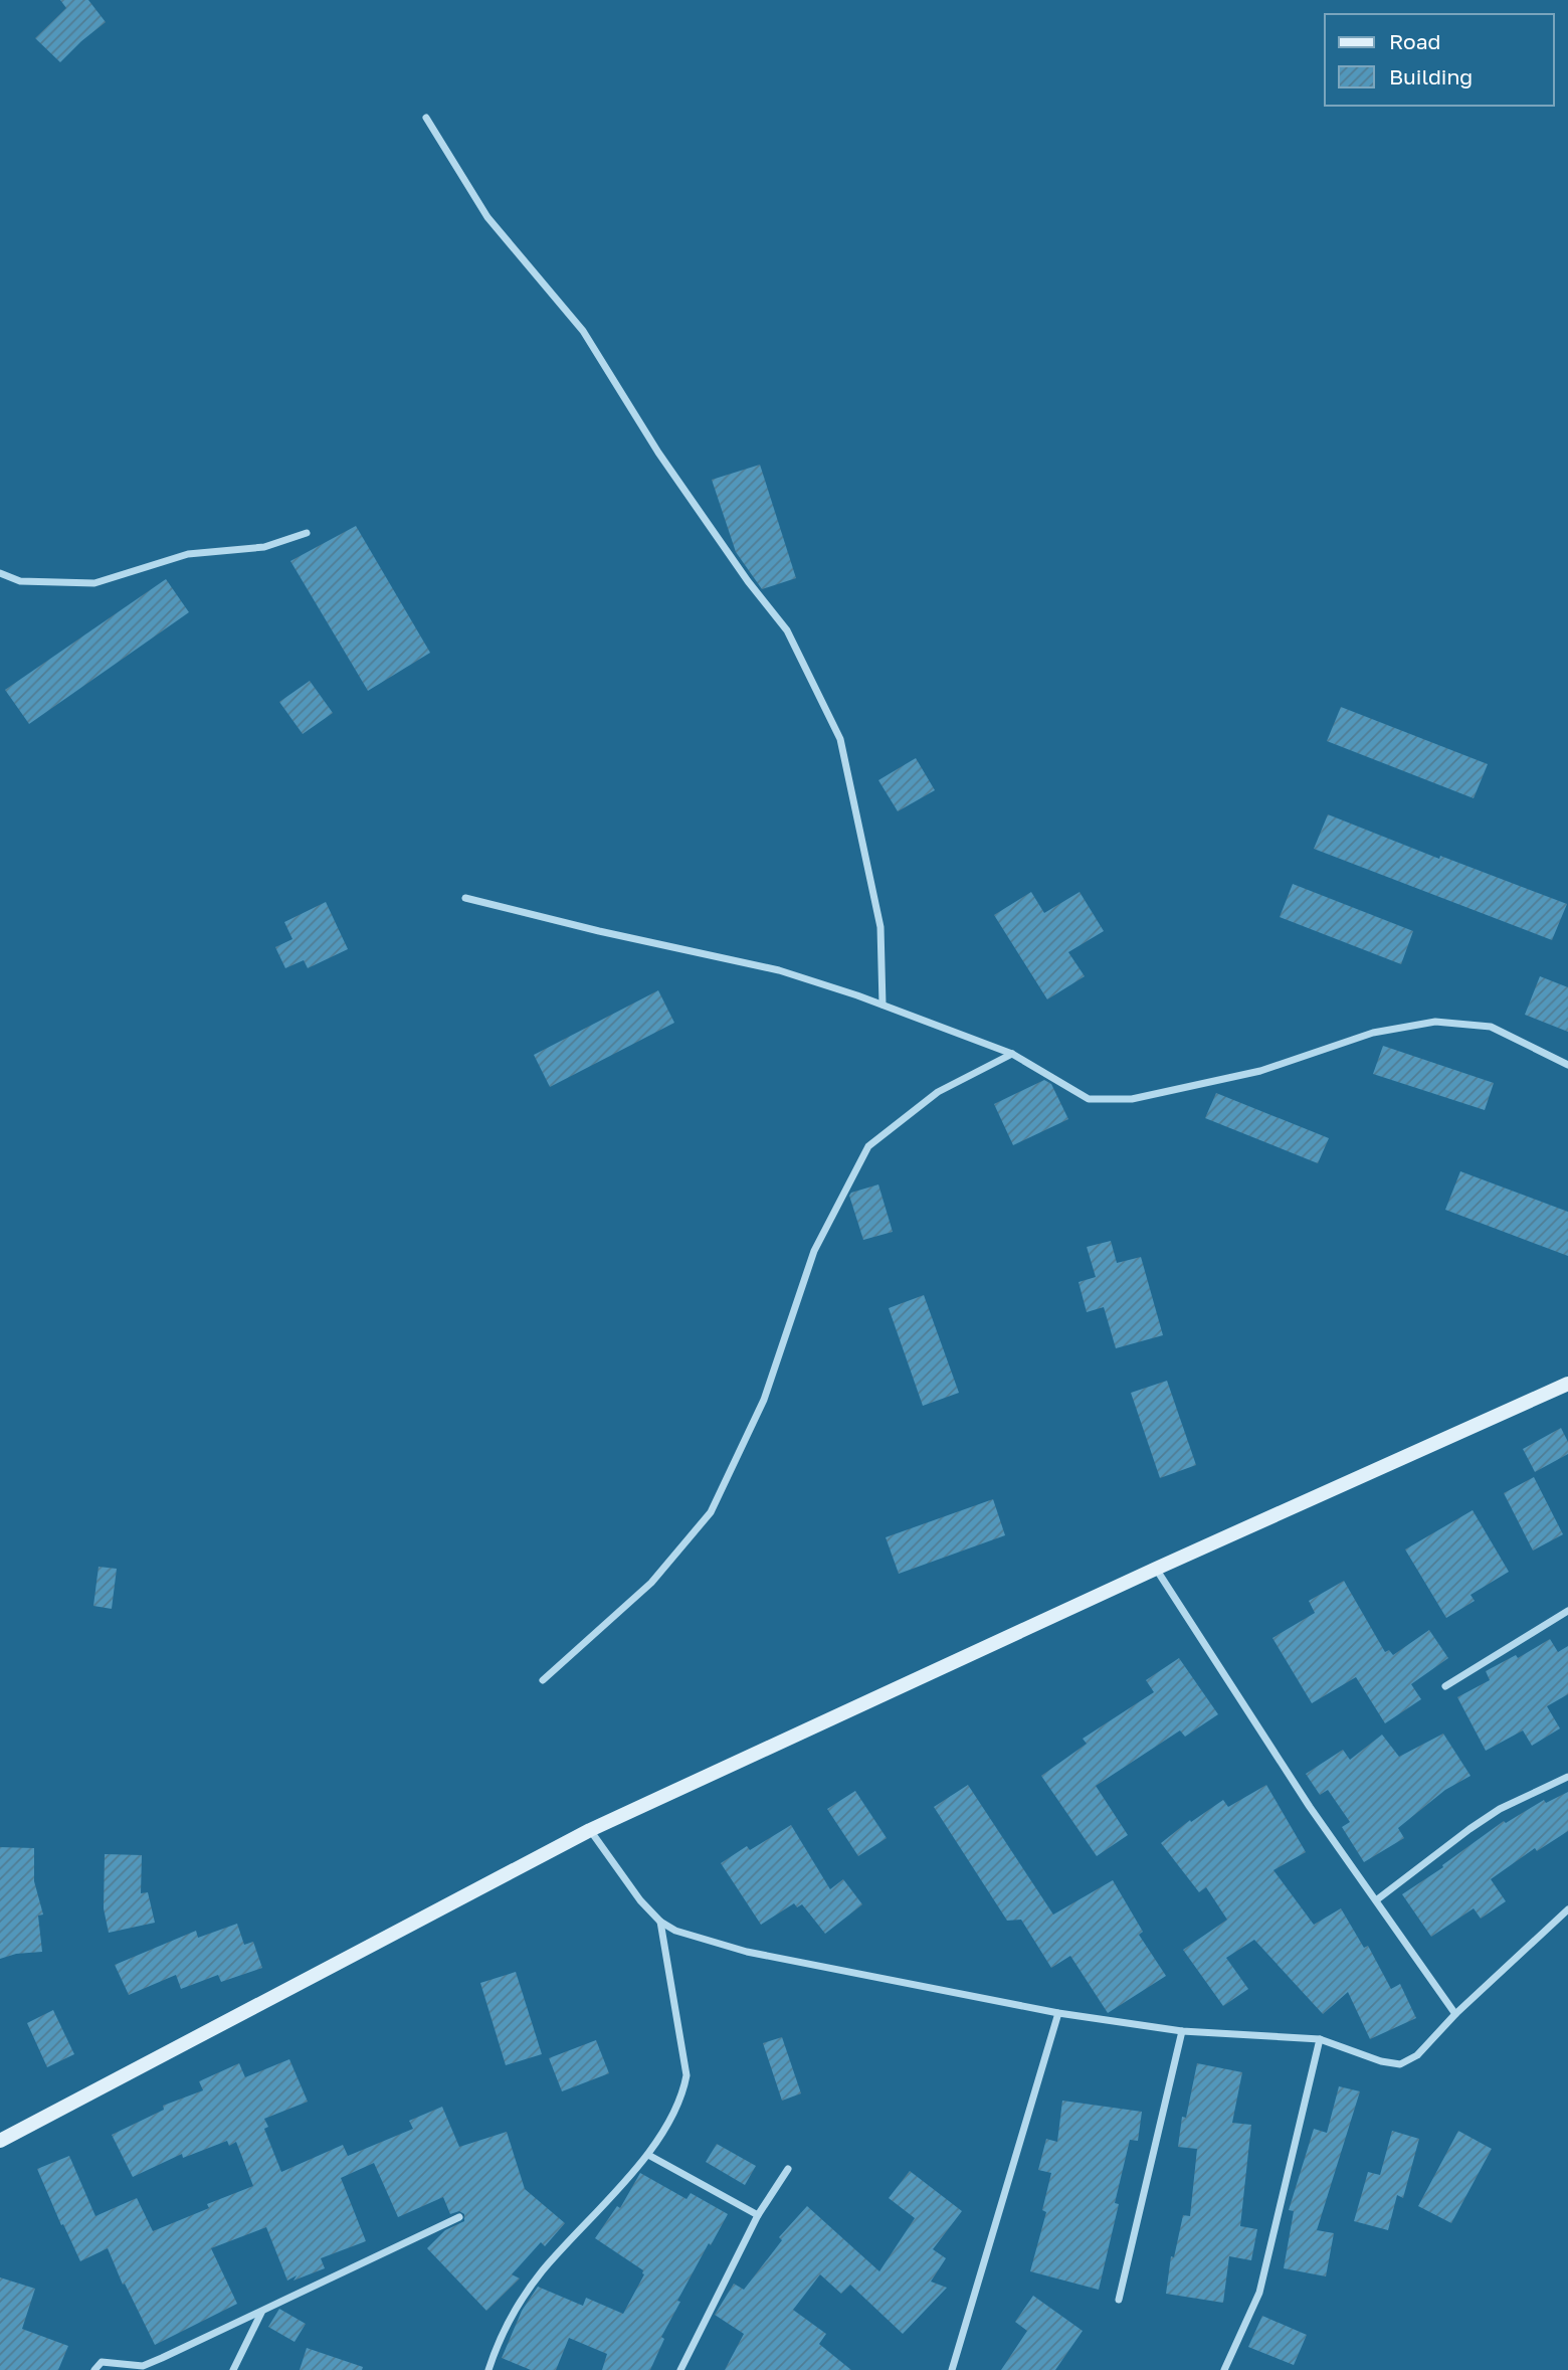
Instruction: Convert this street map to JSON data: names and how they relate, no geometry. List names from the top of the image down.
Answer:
{
  "legend": ["Road", "Building"]
}
